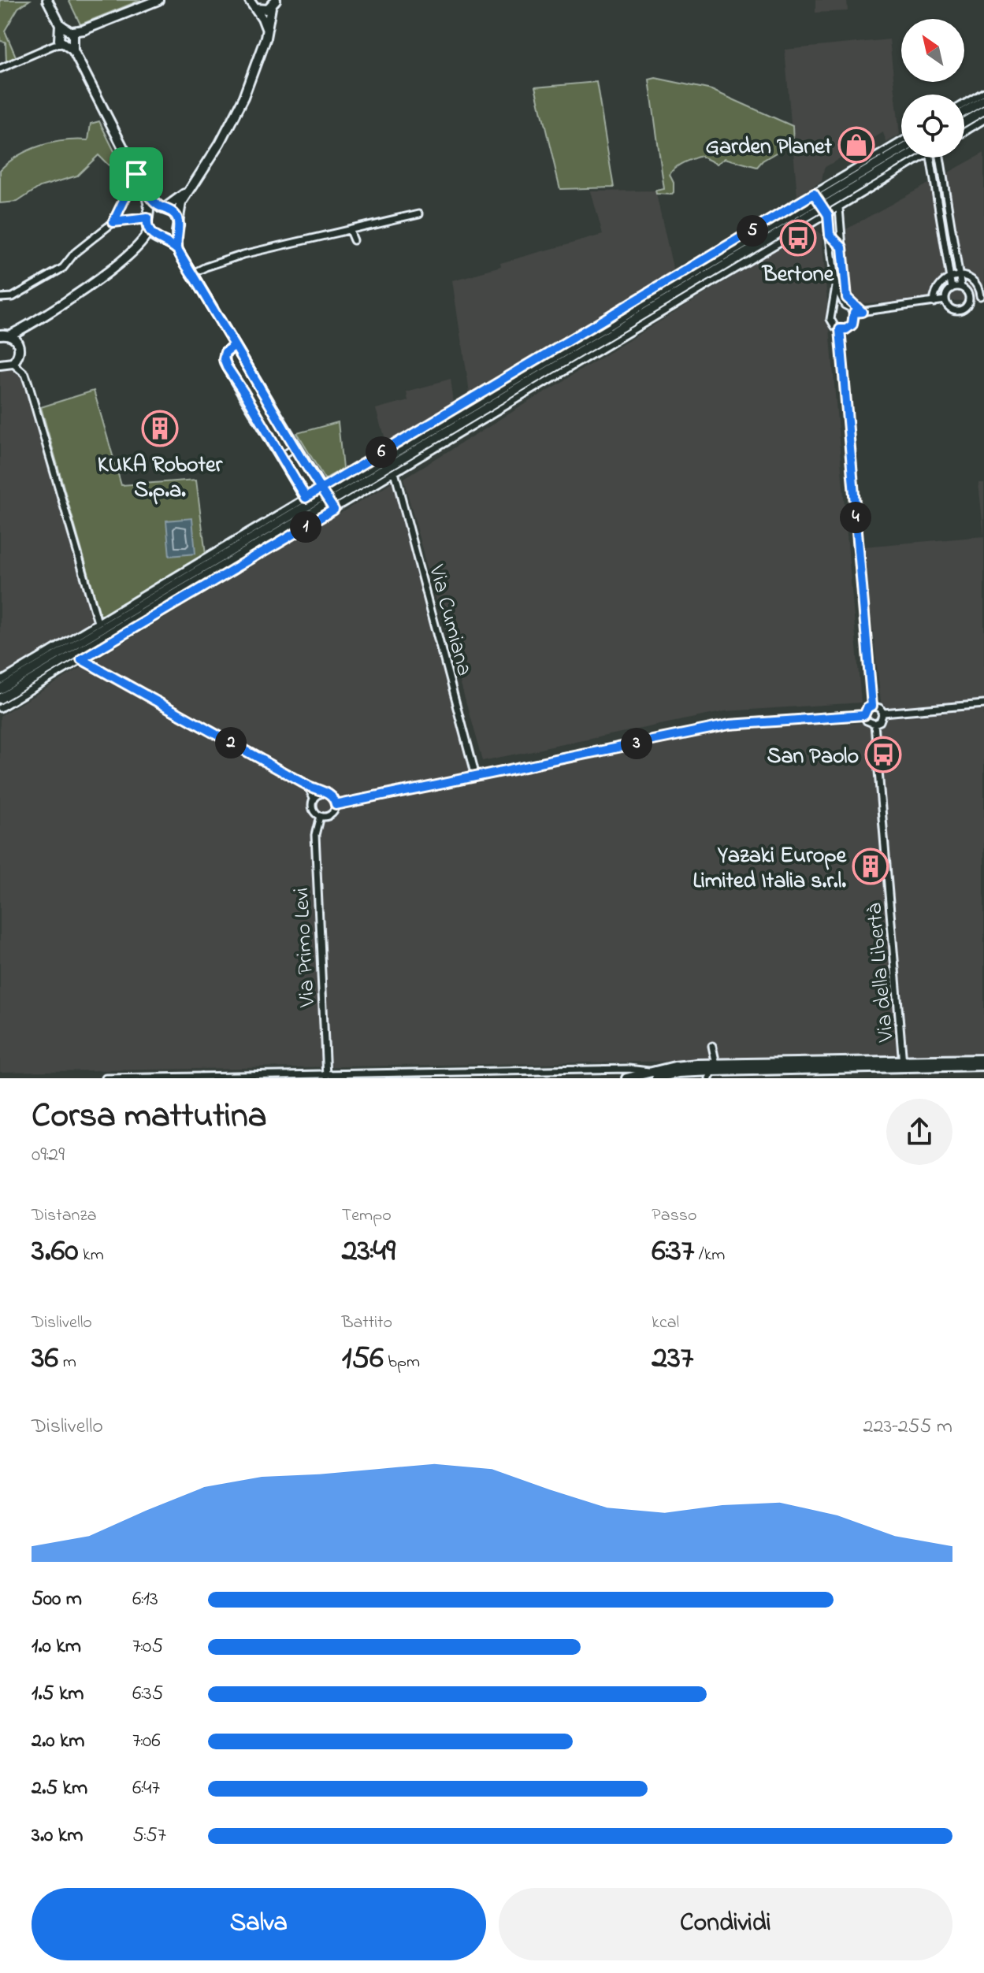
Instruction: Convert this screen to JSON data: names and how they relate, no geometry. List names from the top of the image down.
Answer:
{
  "streets": {
    "street": ["Via Cumiana", "Via Primo Levi", "Via della Libertà"]
  },
  "places": {
    "shop": ["Garden Planet"],
    "bus stop": ["Bertone", "San Paolo"],
    "building": ["KUKA Roboter S.p.a.", "Yazaki Europe Limited Italia s.r.l."]
  },
  "north": "top left",
  "page": {
    "pins": [
      "5",
      "6",
      "4",
      "1",
      "2",
      "3"
    ],
    "heading": ["Corsa mattutina", "09:29"],
    "stats": [
      ["Distanza", "3.60 km"],
      ["Tempo", "23:49"],
      ["Passo", "6:37 /km"],
      ["Dislivello", "36 m"],
      ["Battito", "156 bpm"],
      ["kcal", "237"]
    ],
    "chart": ["Dislivello", "223–255 m"],
    "list": [
      {
        "name": "500 m",
        "note": "6:13"
      },
      {
        "name": "1.0 km",
        "note": "7:05"
      },
      {
        "name": "1.5 km",
        "note": "6:35"
      },
      {
        "name": "2.0 km",
        "note": "7:06"
      },
      {
        "name": "2.5 km",
        "note": "6:47"
      },
      {
        "name": "3.0 km",
        "note": "5:57"
      }
    ],
    "buttons": ["Salva", "Condividi"]
  }
}
